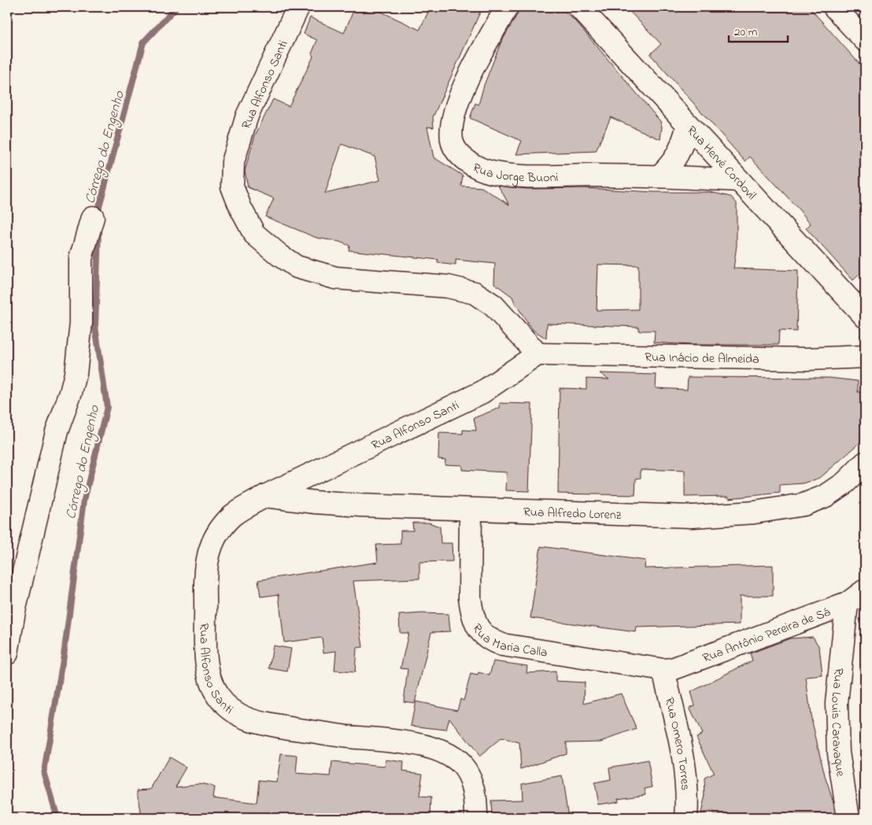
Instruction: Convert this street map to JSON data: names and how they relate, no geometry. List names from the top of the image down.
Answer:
{
  "streets": {
    "street": [
      "Rua Alfonso Santi",
      "Rua Hervé Cordovil",
      "Rua Jorge Buoni",
      "Rua Inácio de Almeida",
      "Rua Alfredo Lorenz",
      "Rua Antônio Pereira de Sá",
      "Rua Maria Calla",
      "Rua Louis Caravaque",
      "Rua Omero Torres"
    ]
  },
  "crossings": [
    ["Rua Alfonso Santi", "Rua Inácio de Almeida"],
    ["Rua Alfonso Santi", "Rua Alfredo Lorenz"],
    ["Rua Hervé Cordovil", "Rua Jorge Buoni"],
    ["Rua Alfredo Lorenz", "Rua Maria Calla"],
    ["Rua Antônio Pereira de Sá", "Rua Maria Calla"],
    ["Rua Antônio Pereira de Sá", "Rua Louis Caravaque"],
    ["Rua Antônio Pereira de Sá", "Rua Omero Torres"],
    ["Rua Maria Calla", "Rua Omero Torres"]
  ],
  "water": ["Córrego do Engenho"],
  "scale_bar": "20 m"
}
